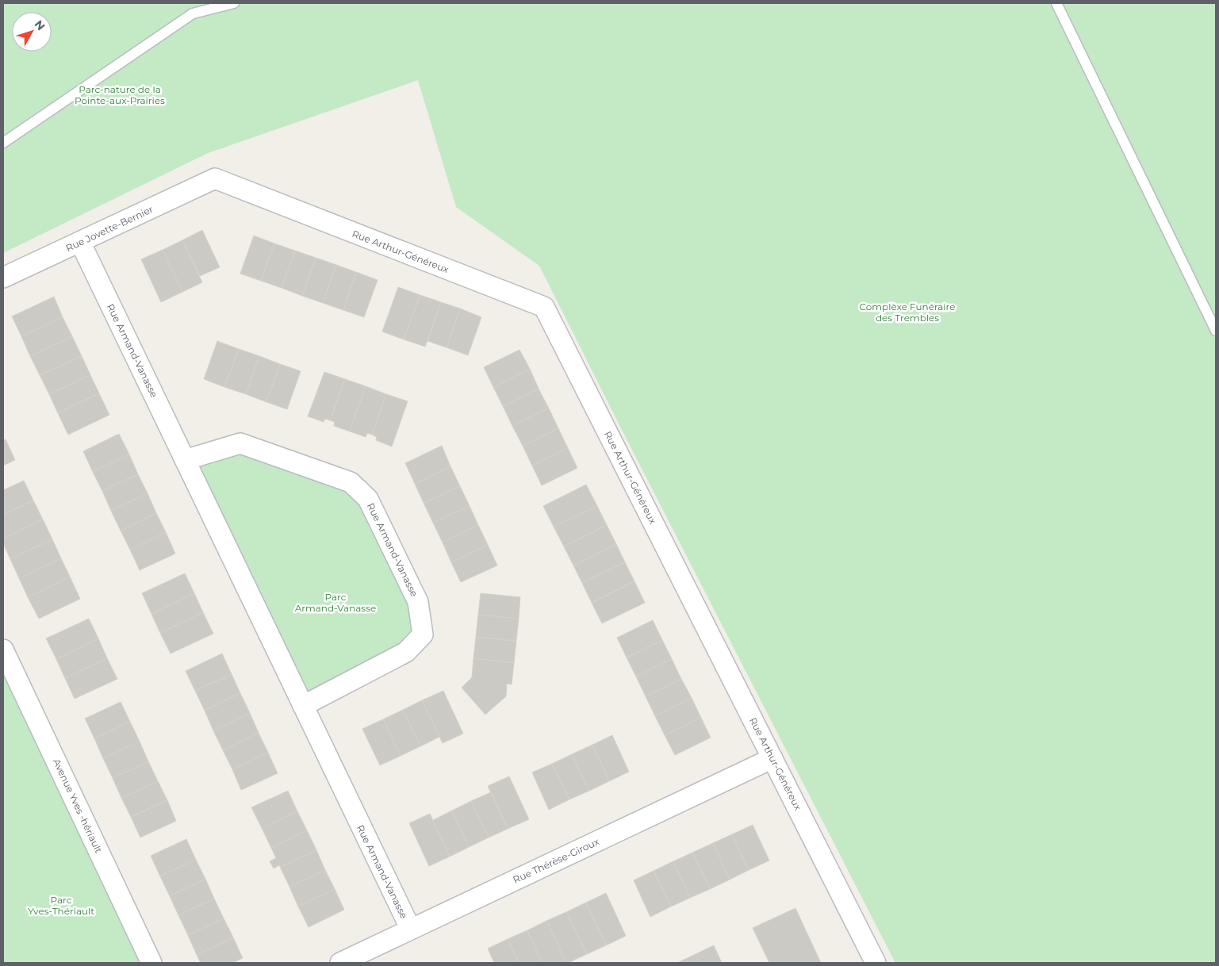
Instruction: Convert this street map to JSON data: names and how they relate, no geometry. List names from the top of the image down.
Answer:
{
  "streets": {
    "street": [
      "Rue Jovette-Bernier",
      "Rue Arthur-Généreux",
      "Rue Armand-Vanasse",
      "Avenue Yves -hériault",
      "Rue Thérèse-Giroux"
    ]
  },
  "crossings": [
    ["Rue Jovette-Bernier", "Rue Arthur-Généreux"],
    ["Rue Jovette-Bernier", "Rue Armand-Vanasse"],
    ["Rue Arthur-Généreux", "Rue Thérèse-Giroux"],
    ["Rue Armand-Vanasse", "Rue Thérèse-Giroux"]
  ],
  "parks": [
    "Parc-nature de la Pointe-aux-Prairies",
    "Complèxe Funéraire des Trembles",
    "Parc Armand-Vanasse",
    "Parc Yves-Thériault"
  ],
  "north": "top right"
}
